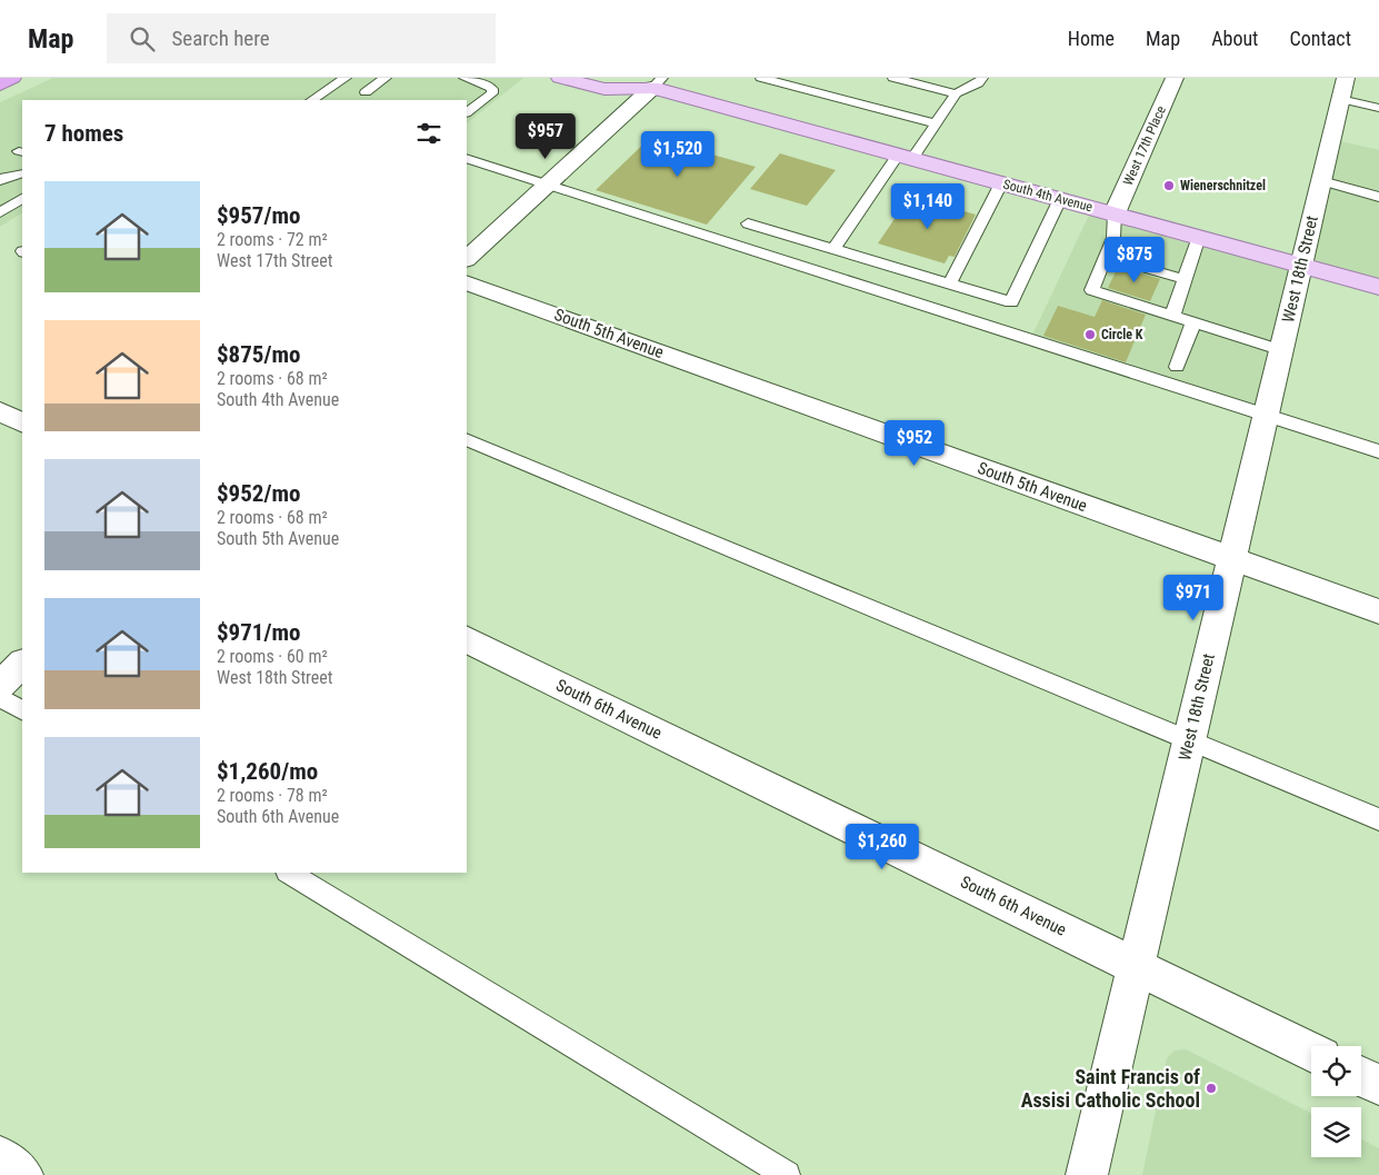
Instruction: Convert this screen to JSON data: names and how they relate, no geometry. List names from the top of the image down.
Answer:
{
  "streets": {
    "main road": ["South 4th Avenue"],
    "street": [
      "West 17th Place",
      "West 18th Street",
      "South 5th Avenue",
      "South 6th Avenue"
    ]
  },
  "crossings": [
    ["West 17th Place", "South 4th Avenue"],
    ["South 4th Avenue", "West 18th Street"],
    ["West 18th Street", "South 5th Avenue"],
    ["West 18th Street", "South 6th Avenue"]
  ],
  "places": ["Wienerschnitzel", "Circle K", "Saint Francis of Assisi Catholic School"],
  "page": {
    "header": "Map",
    "search": "Search here",
    "nav": [
      "Home",
      "Map",
      "About",
      "Contact"
    ],
    "heading": "7 homes",
    "price": [
      "$957",
      "$1,520",
      "$1,140",
      "$875",
      "$952",
      "$971",
      "$1,260"
    ],
    "list": [
      {
        "name": "$957/mo",
        "note": "2 rooms · 72 m² · West 17th Street"
      },
      {
        "name": "$875/mo",
        "note": "2 rooms · 68 m² · South 4th Avenue"
      },
      {
        "name": "$952/mo",
        "note": "2 rooms · 68 m² · South 5th Avenue"
      },
      {
        "name": "$971/mo",
        "note": "2 rooms · 60 m² · West 18th Street"
      },
      {
        "name": "$1,260/mo",
        "note": "2 rooms · 78 m² · South 6th Avenue"
      }
    ]
  }
}
